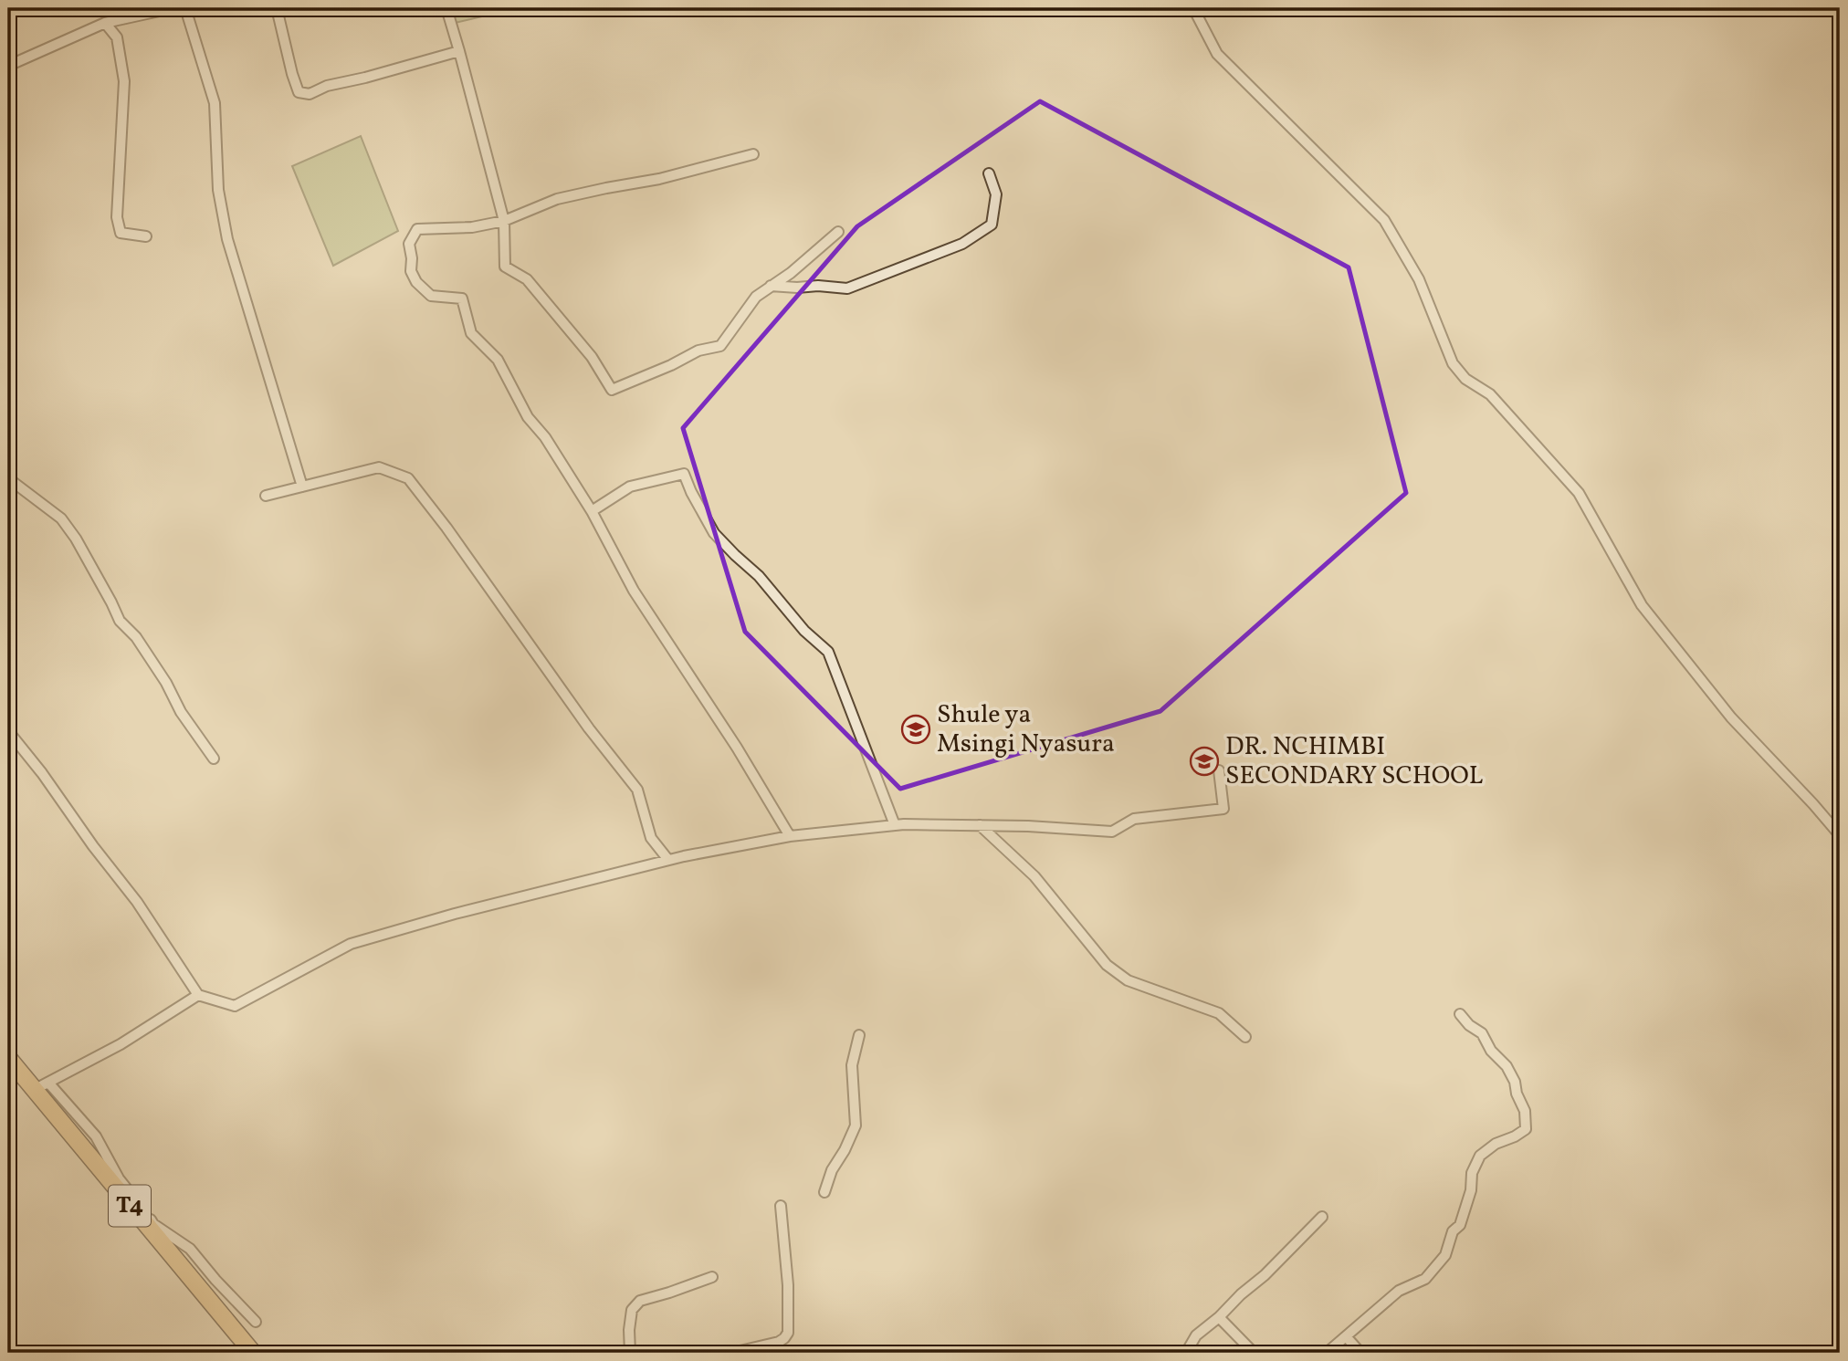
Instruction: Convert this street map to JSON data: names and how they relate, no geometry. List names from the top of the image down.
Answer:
{
  "streets": {
    "highway": ["T4"]
  },
  "places": {
    "school or university": ["Shule ya Msingi Nyasura", "DR. NCHIMBI SECONDARY SCHOOL"]
  }
}
